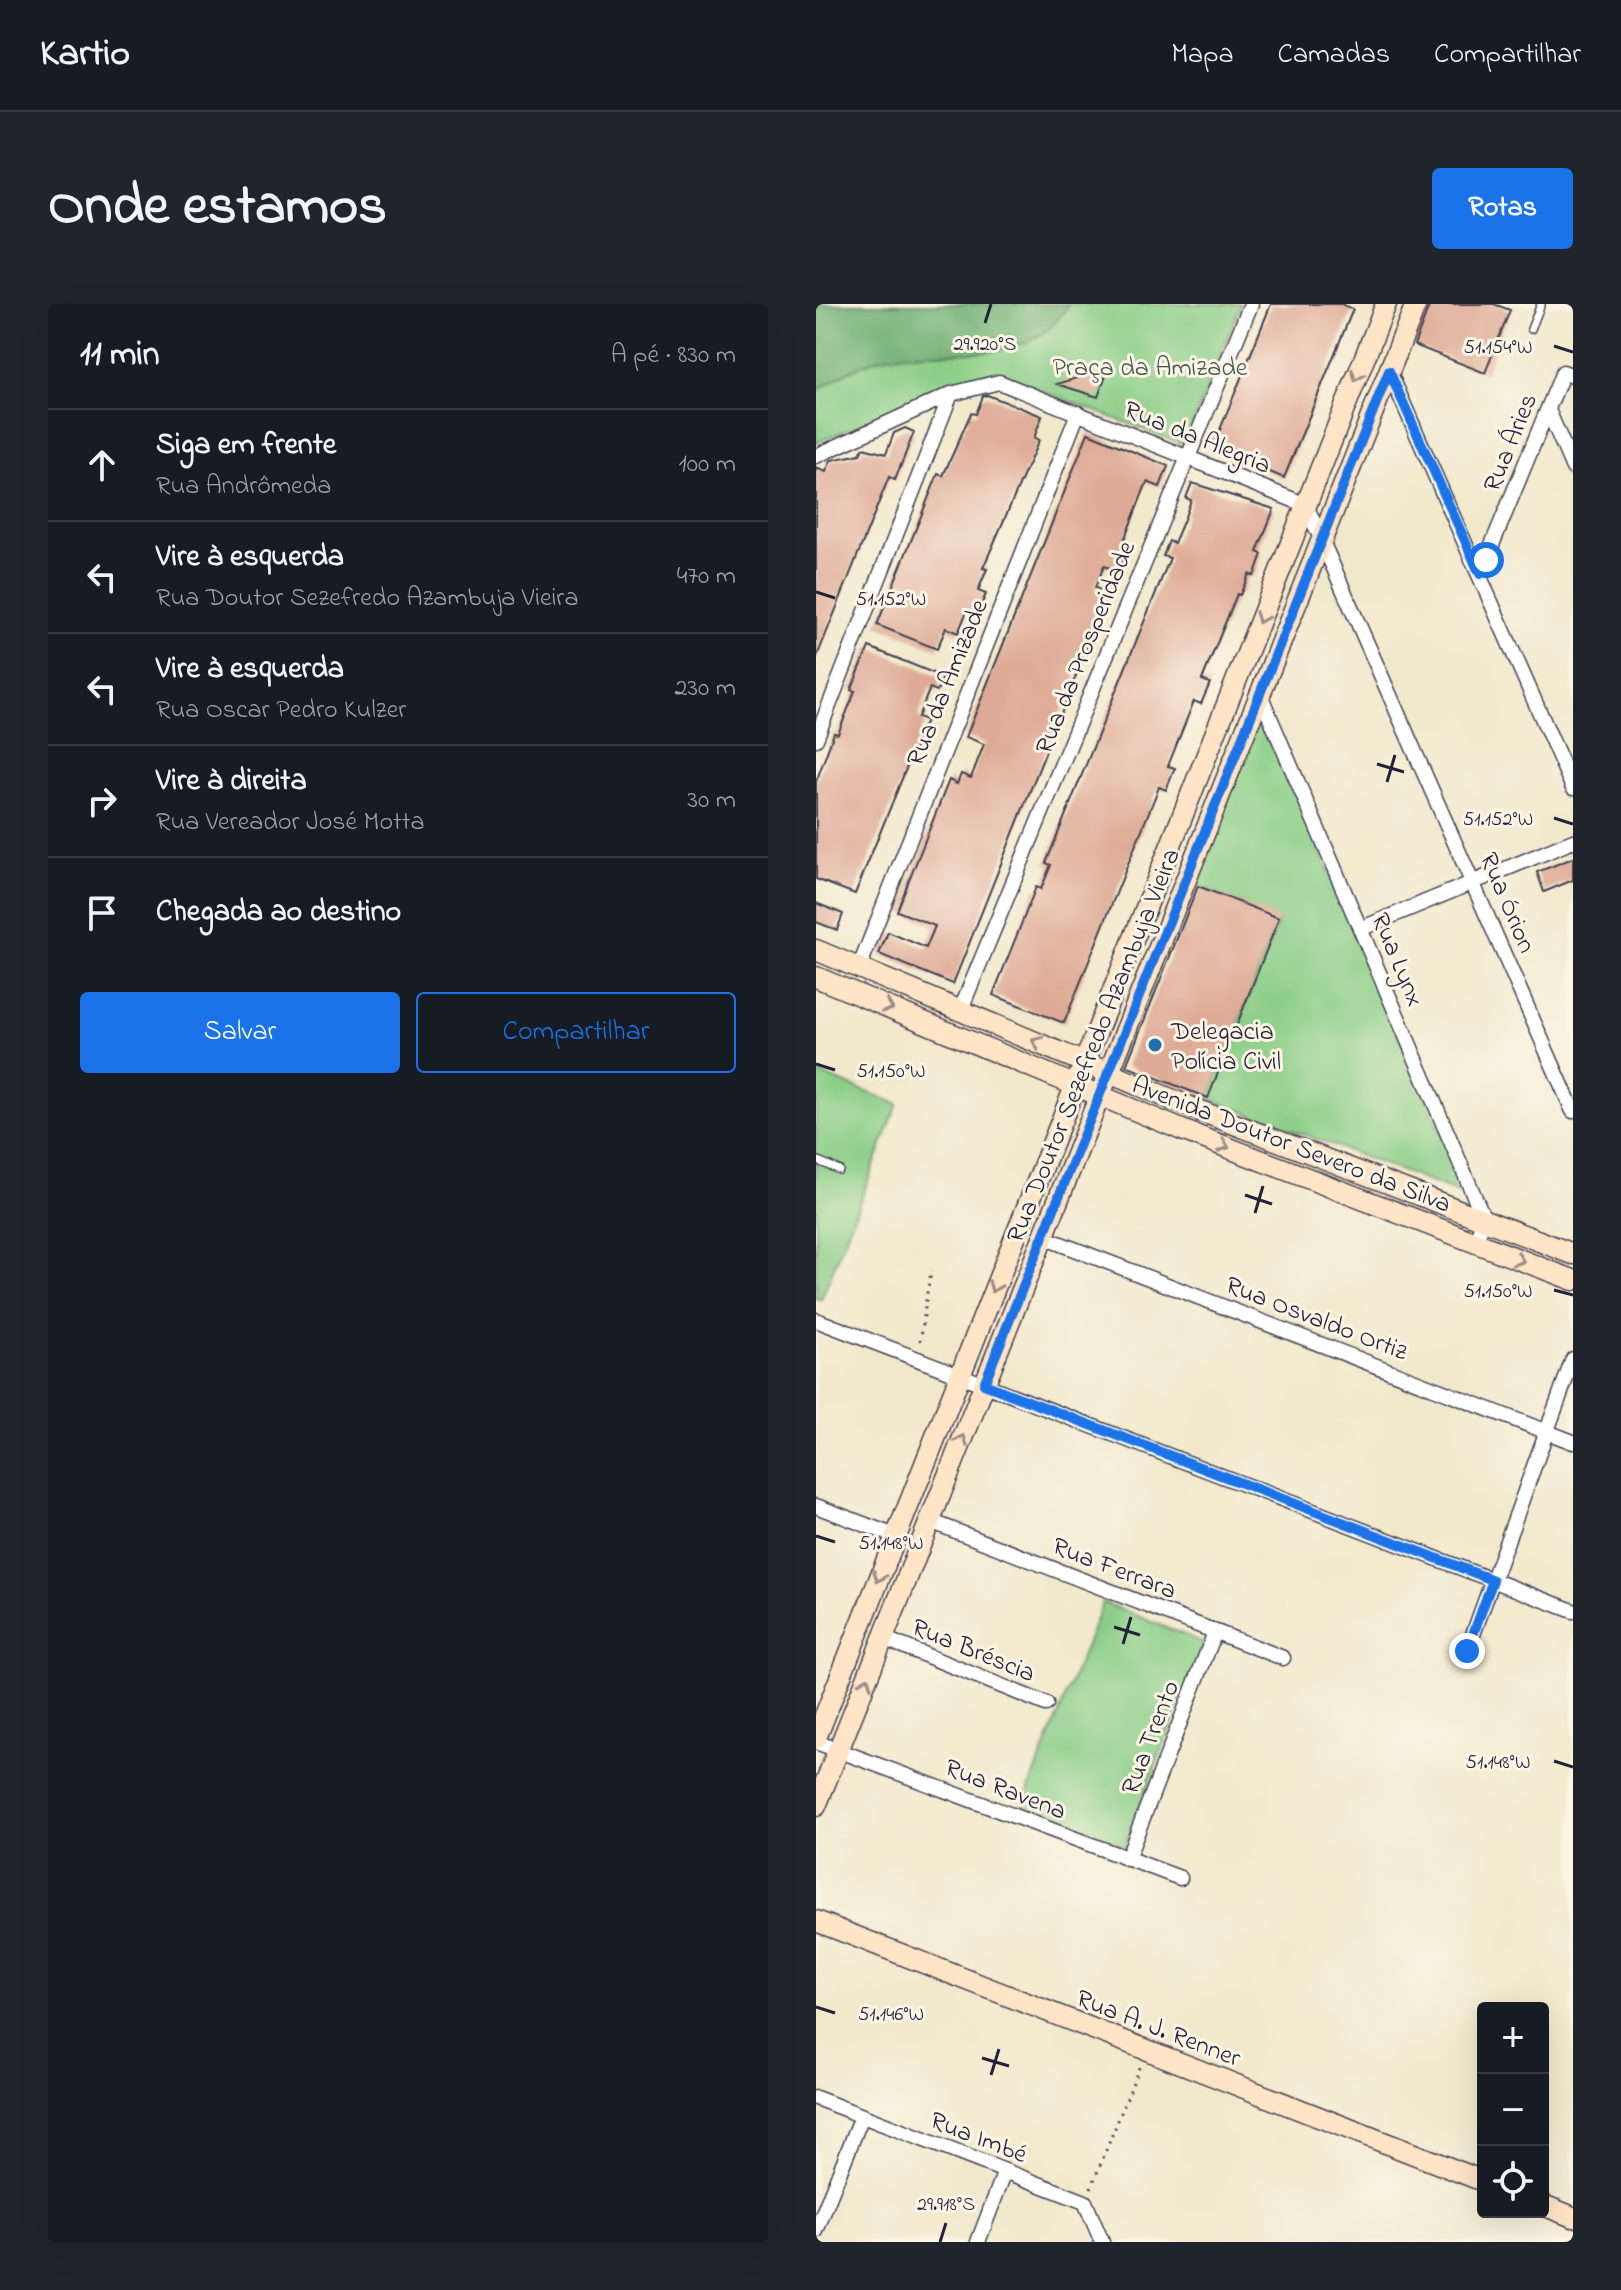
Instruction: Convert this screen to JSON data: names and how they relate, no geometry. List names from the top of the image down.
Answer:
{
  "streets": {
    "street": [
      "Rua da Alegria",
      "Rua Áries",
      "Rua da Prosperidade",
      "Rua da Amizade",
      "Rua Órion",
      "Rua Lynx",
      "Rua Doutor Sezefredo Azambuja Vieira",
      "Avenida Doutor Severo da Silva",
      "Rua Osvaldo Ortiz",
      "Rua Ferrara",
      "Rua Bréscia",
      "Rua Trento",
      "Rua Ravena",
      "Rua A. J. Renner",
      "Rua Imbé"
    ]
  },
  "crossings": [
    ["Rua da Alegria", "Rua da Prosperidade"],
    ["Rua da Alegria", "Rua da Amizade"],
    ["Rua da Alegria", "Rua Doutor Sezefredo Azambuja Vieira"],
    ["Rua da Prosperidade", "Avenida Doutor Severo da Silva"],
    ["Rua da Amizade", "Avenida Doutor Severo da Silva"],
    ["Rua Órion", "Rua Doutor Sezefredo Azambuja Vieira"],
    ["Rua Lynx", "Rua Doutor Sezefredo Azambuja Vieira"],
    ["Rua Lynx", "Avenida Doutor Severo da Silva"],
    ["Rua Doutor Sezefredo Azambuja Vieira", "Avenida Doutor Severo da Silva"],
    ["Rua Doutor Sezefredo Azambuja Vieira", "Rua Osvaldo Ortiz"],
    ["Rua Doutor Sezefredo Azambuja Vieira", "Rua Ferrara"],
    ["Rua Doutor Sezefredo Azambuja Vieira", "Rua Bréscia"],
    ["Rua Doutor Sezefredo Azambuja Vieira", "Rua Ravena"],
    ["Rua Ferrara", "Rua Trento"],
    ["Rua Trento", "Rua Ravena"]
  ],
  "parks": ["Praça da Amizade"],
  "places": ["Delegacia Polícia Civil"],
  "page": {
    "header": "Kartio",
    "nav": ["Mapa", "Camadas", "Compartilhar"],
    "title": "Onde estamos",
    "buttons": [
      "Rotas",
      ["Salvar", "Compartilhar"]
    ],
    "heading": ["11 min", "A pé · 830 m"],
    "list": [
      ["Siga em frente", "Rua Andrômeda", "100 m"],
      ["Vire à esquerda", "Rua Doutor Sezefredo Azambuja Vieira", "470 m"],
      ["Vire à esquerda", "Rua Oscar Pedro Kulzer", "230 m"],
      ["Vire à direita", "Rua Vereador José Motta", "30 m"],
      "Chegada ao destino"
    ],
    "map_buttons": ["+", "−"]
  },
  "coordinates": [
    "29.920°S",
    "51.154°W",
    "51.152°W",
    "51.150°W",
    "51.148°W",
    "51.146°W",
    "29.918°S"
  ]
}
